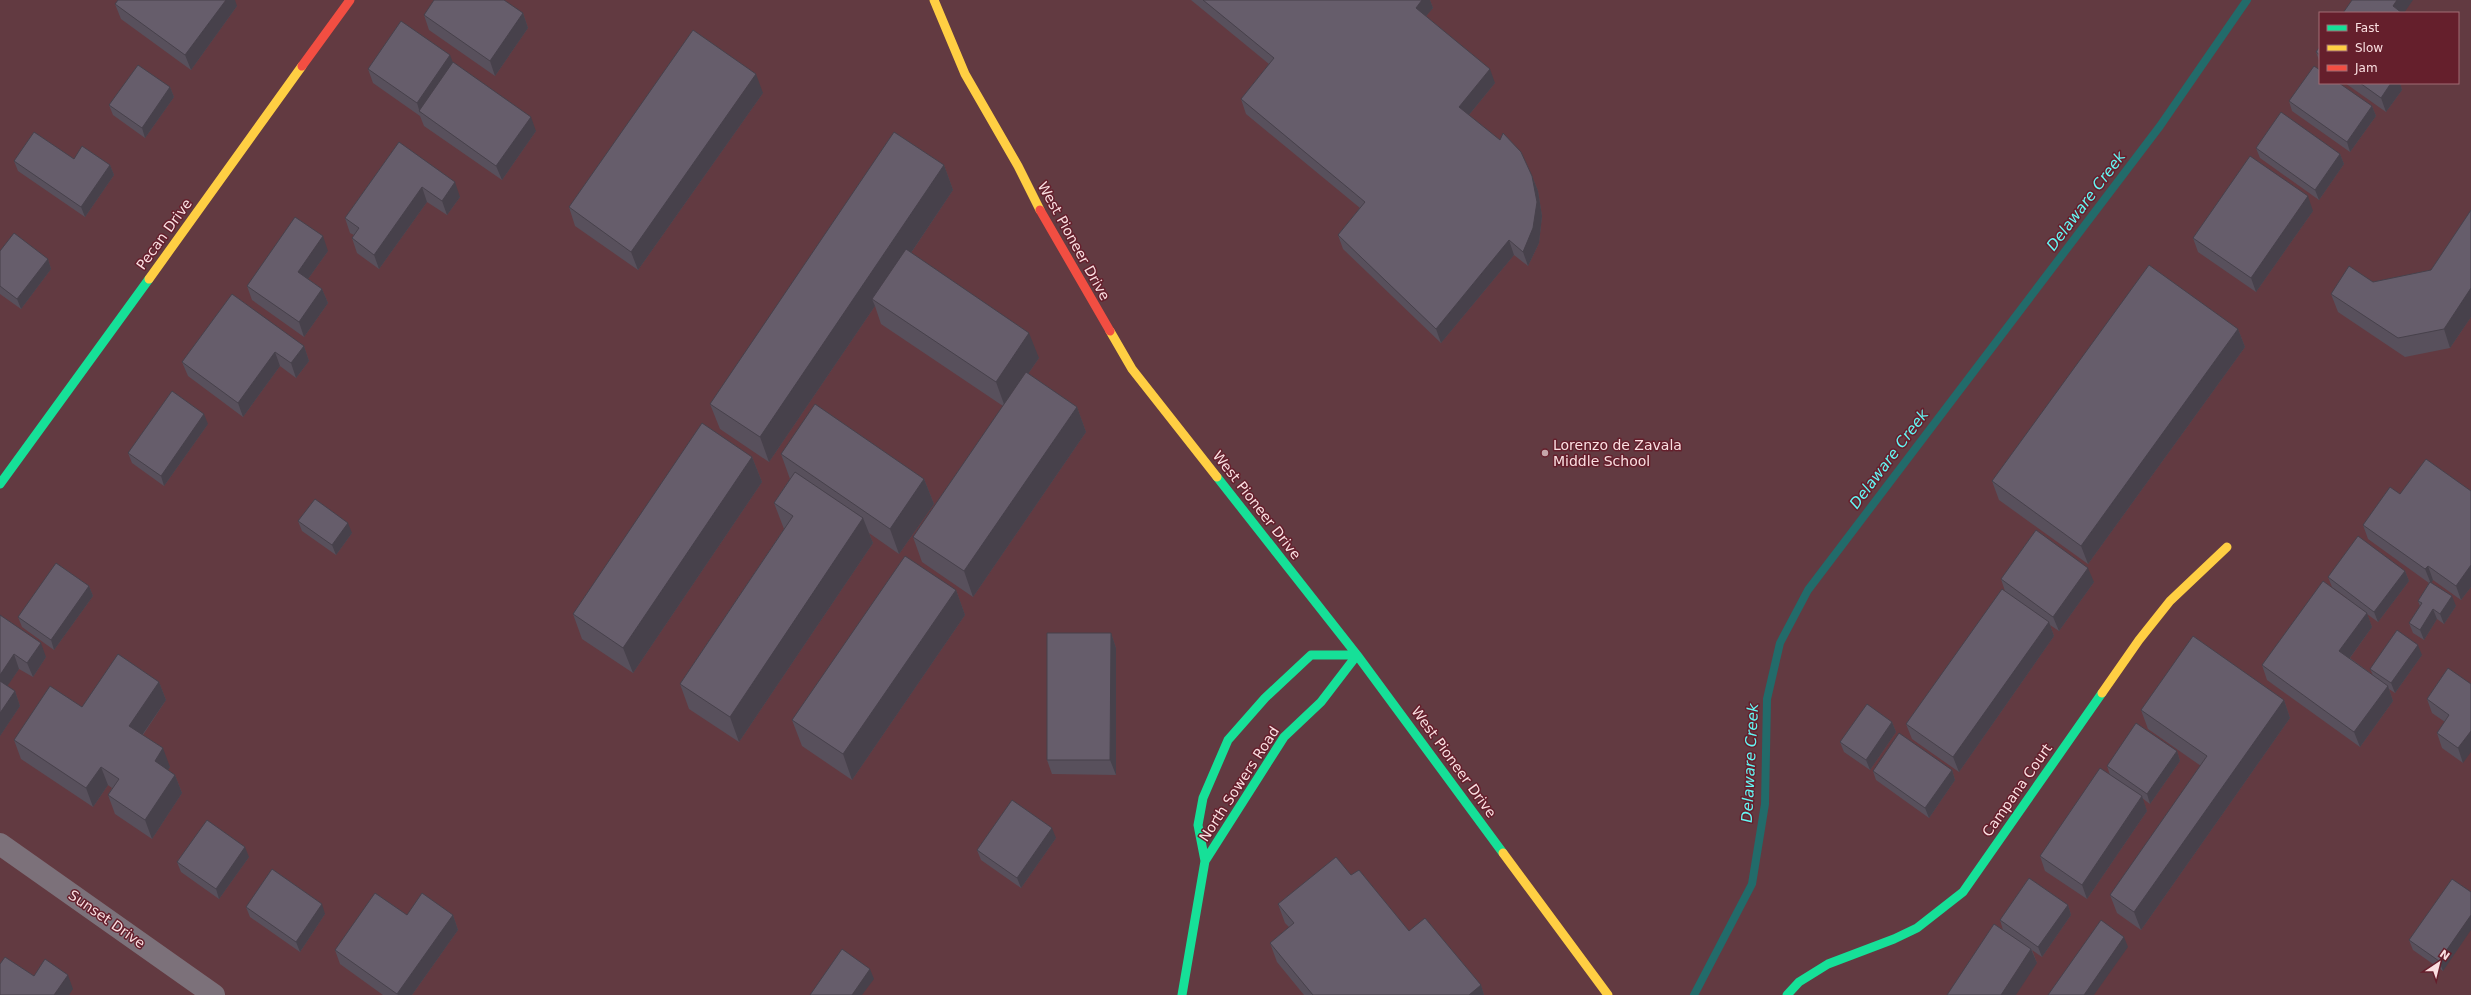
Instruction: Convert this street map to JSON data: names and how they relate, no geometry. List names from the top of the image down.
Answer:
{
  "streets": {
    "street": [
      "Pecan Drive",
      "West Pioneer Drive",
      "North Sowers Road",
      "Campana Court",
      "Sunset Drive"
    ]
  },
  "crossings": [
    ["West Pioneer Drive", "North Sowers Road"]
  ],
  "water": ["Delaware Creek"],
  "places": ["Lorenzo de Zavala Middle School"],
  "legend": ["Fast", "Slow", "Jam"],
  "north": "top right"
}
